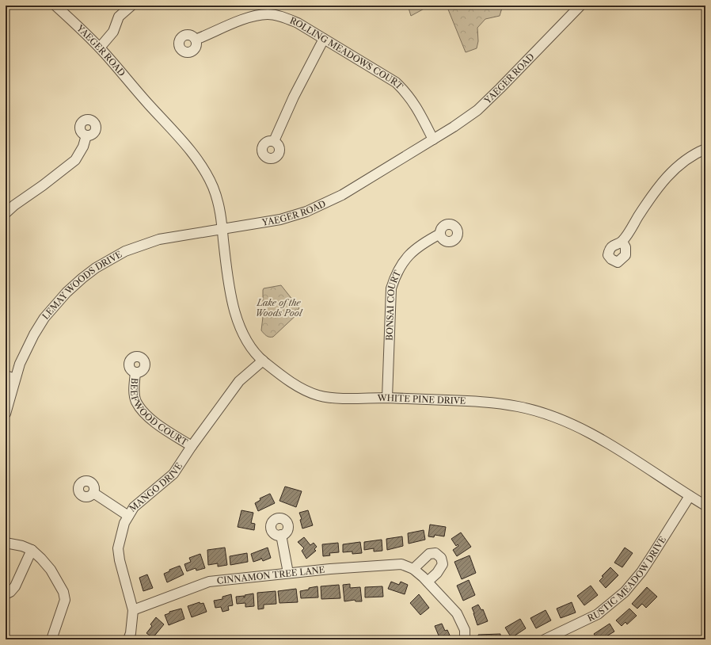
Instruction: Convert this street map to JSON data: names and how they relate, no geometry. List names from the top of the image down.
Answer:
{
  "streets": {
    "street": [
      "YAEGER ROAD",
      "ROLLING MEADOWS COURT",
      "LEMAY WOODS DRIVE",
      "BONSAI COURT",
      "WHITE PINE DRIVE",
      "BEEFWOOD COURT",
      "MANGO DRIVE",
      "CINNAMON TREE LANE",
      "RUSTIC MEADOW DRIVE"
    ]
  },
  "crossings": [
    ["YAEGER ROAD", "ROLLING MEADOWS COURT"],
    ["YAEGER ROAD", "LEMAY WOODS DRIVE"],
    ["YAEGER ROAD", "WHITE PINE DRIVE"],
    ["LEMAY WOODS DRIVE", "WHITE PINE DRIVE"],
    ["BONSAI COURT", "WHITE PINE DRIVE"],
    ["WHITE PINE DRIVE", "MANGO DRIVE"],
    ["WHITE PINE DRIVE", "RUSTIC MEADOW DRIVE"],
    ["BEEFWOOD COURT", "MANGO DRIVE"],
    ["MANGO DRIVE", "CINNAMON TREE LANE"]
  ],
  "parks": ["Lake of the Woods Pool"]
}
